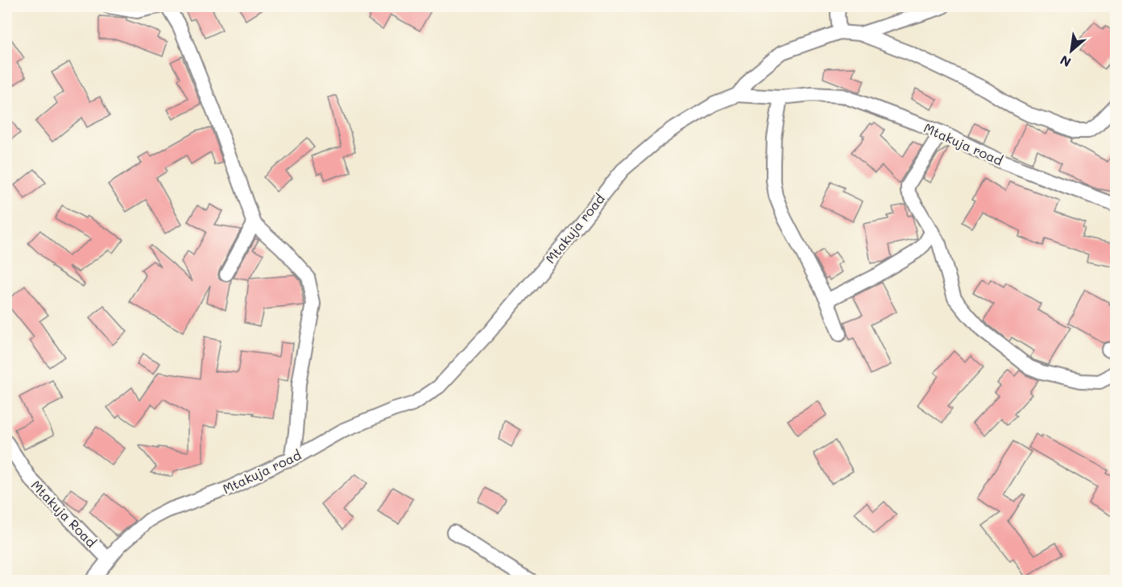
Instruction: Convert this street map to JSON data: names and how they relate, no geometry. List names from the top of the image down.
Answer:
{
  "streets": {
    "street": ["Mtakuja road", "Mtakuja Road"]
  },
  "crossings": [
    ["Mtakuja road", "Mtakuja Road"]
  ],
  "north": "bottom left"
}
